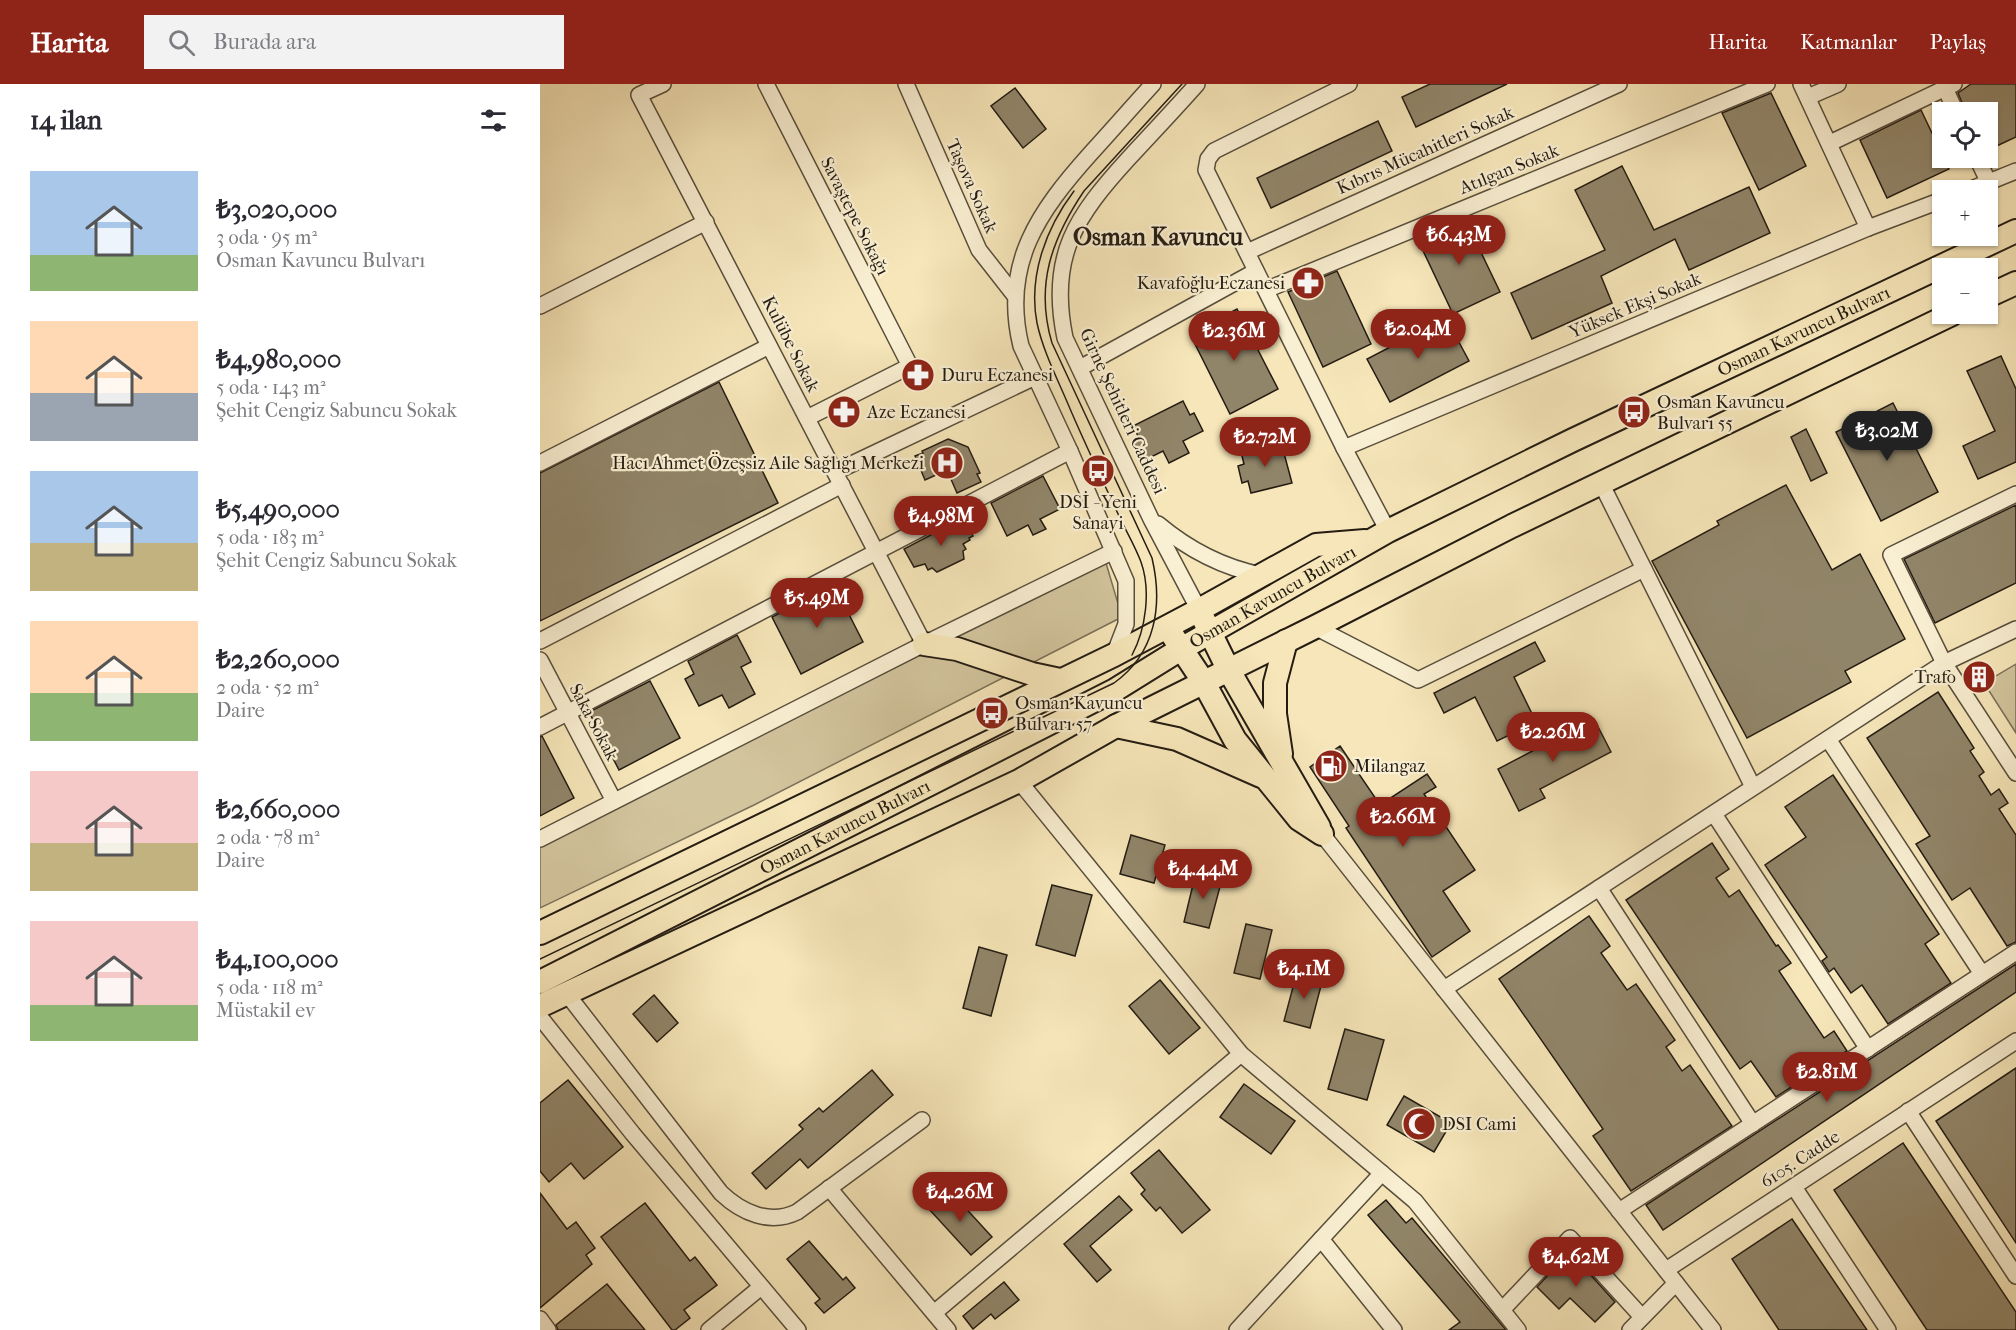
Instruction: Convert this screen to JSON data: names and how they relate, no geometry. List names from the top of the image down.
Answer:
{
  "streets": {
    "highway": ["Osman Kavuncu Bulvarı"],
    "street": [
      "Kıbrıs Mücahitleri Sokak",
      "Atılgan Sokak",
      "Taşova Sokak",
      "Savaştepe Sokağı",
      "Yüksek Ekşi Sokak",
      "Kulübe Sokak",
      "Girne Şehitleri Caddesi",
      "Saka Sokak",
      "6105. Cadde"
    ]
  },
  "crossings": [
    ["Savaştepe Sokağı", "Kulübe Sokak"]
  ],
  "districts": ["Osman Kavuncu"],
  "places": {
    "pharmacy": ["Kavafoğlu Eczanesi", "Duru Eczanesi", "Aze Eczanesi"],
    "bus stop": ["Osman Kavuncu Bulvarı 55", "DSİ - Yeni Sanayi", "Osman Kavuncu Bulvarı 57"],
    "hospital": ["Hacı Ahmet Özeşsiz Aile Sağlığı Merkezi"],
    "building": ["Trafo"],
    "fuel station": ["Milangaz"],
    "mosque": ["DSI Cami"]
  },
  "page": {
    "header": "Harita",
    "search": "Burada ara",
    "nav": ["Harita", "Katmanlar", "Paylaş"],
    "heading": "14 ilan",
    "map_buttons": ["+", "−"],
    "list": [
      {
        "name": "₺3,020,000",
        "note": "3 oda · 95 m² · Osman Kavuncu Bulvarı"
      },
      {
        "name": "₺4,980,000",
        "note": "5 oda · 143 m² · Şehit Cengiz Sabuncu Sokak"
      },
      {
        "name": "₺5,490,000",
        "note": "5 oda · 183 m² · Şehit Cengiz Sabuncu Sokak"
      },
      {
        "name": "₺2,260,000",
        "note": "2 oda · 52 m² · Daire"
      },
      {
        "name": "₺2,660,000",
        "note": "2 oda · 78 m² · Daire"
      },
      {
        "name": "₺4,100,000",
        "note": "5 oda · 118 m² · Müstakil ev"
      }
    ],
    "price": [
      "₺6.43M",
      "₺2.04M",
      "₺2.36M",
      "₺3.02M",
      "₺2.72M",
      "₺4.98M",
      "₺5.49M",
      "₺2.26M",
      "₺2.66M",
      "₺4.44M",
      "₺4.1M",
      "₺2.81M",
      "₺4.26M",
      "₺4.62M"
    ]
  }
}
